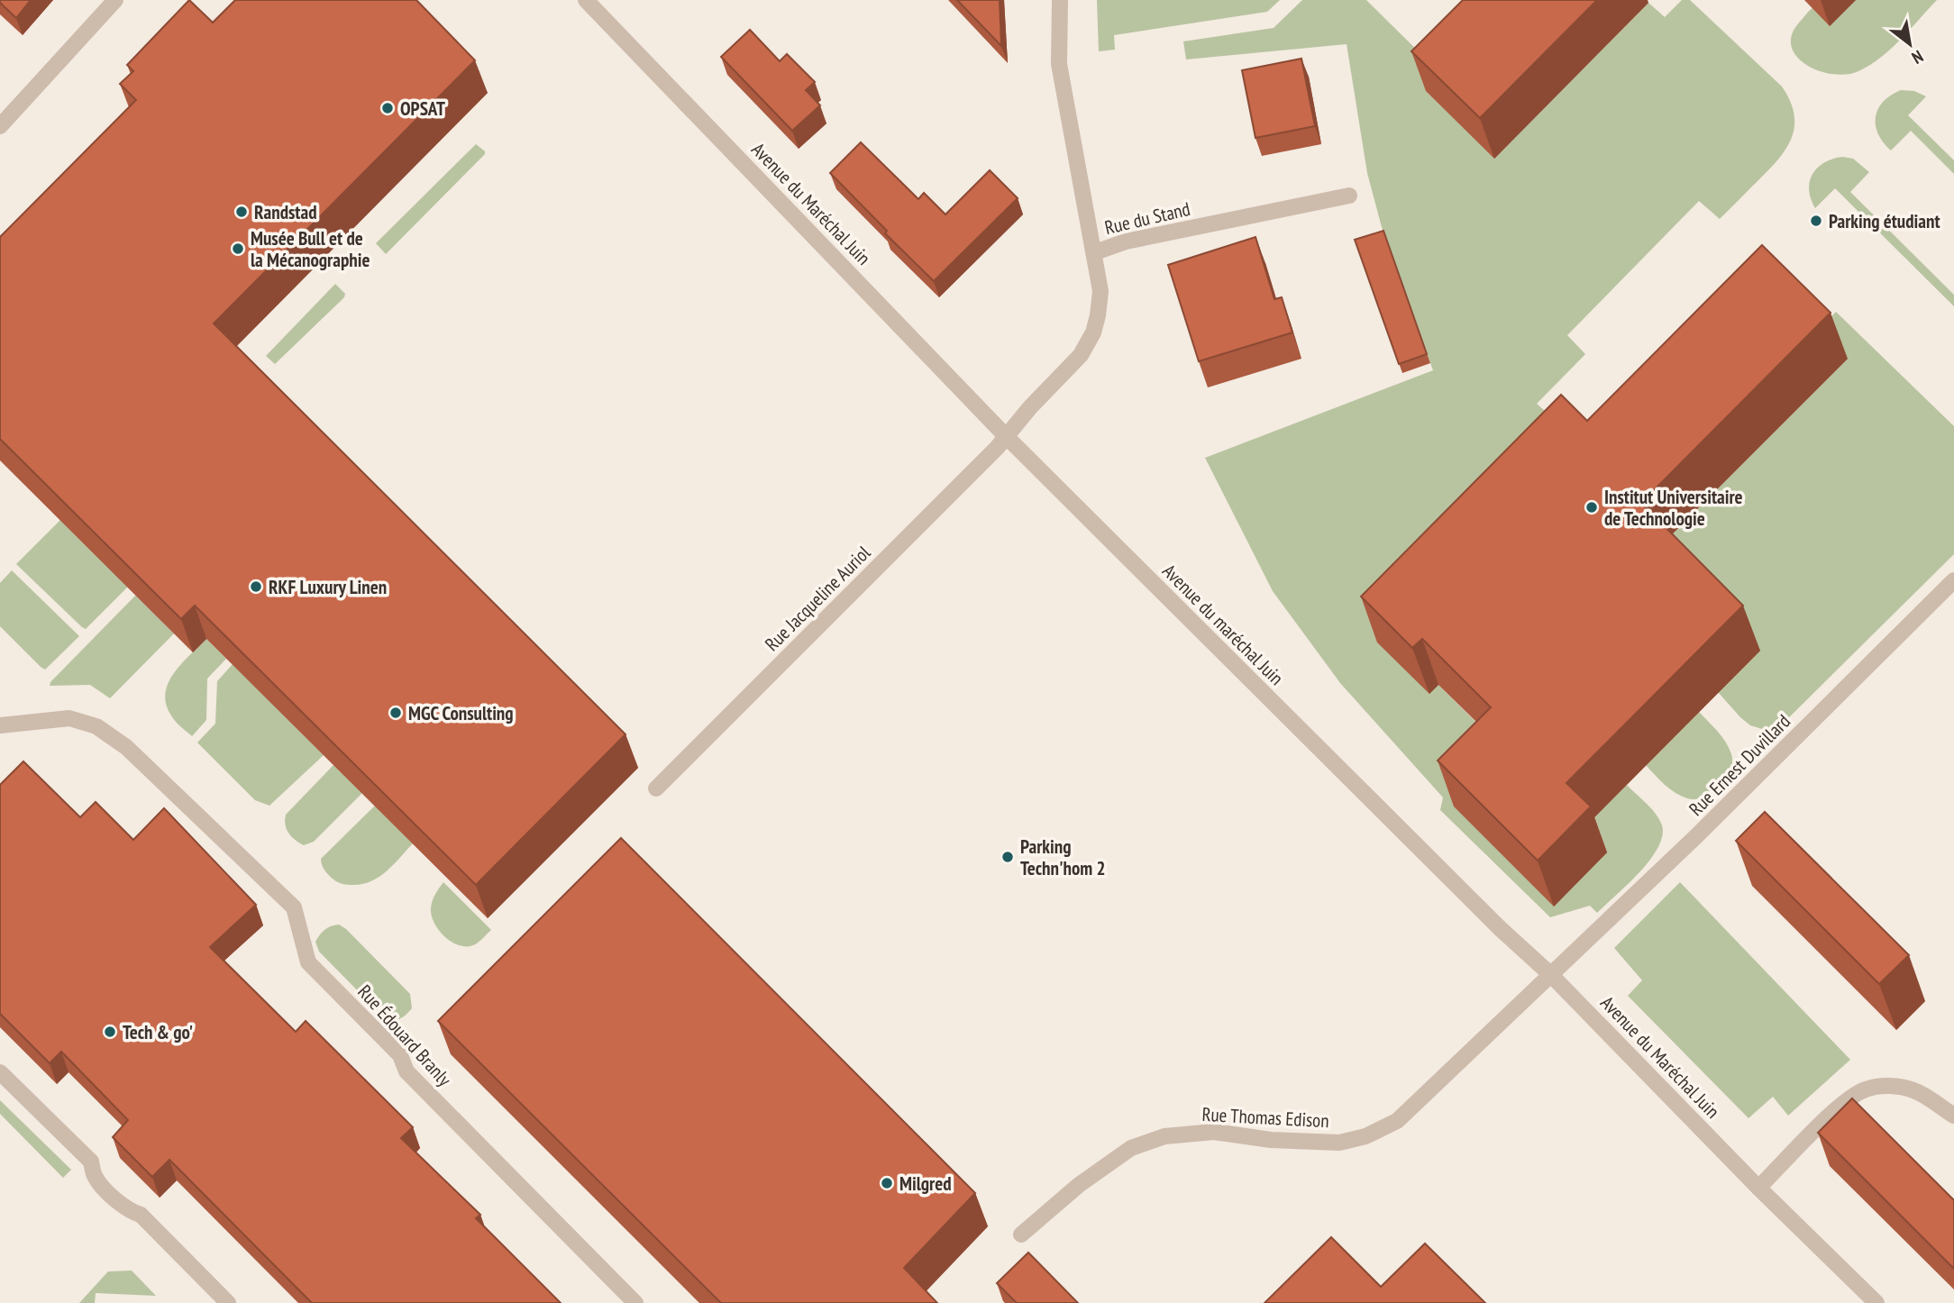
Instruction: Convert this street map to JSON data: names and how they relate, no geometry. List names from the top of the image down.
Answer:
{
  "streets": {
    "street": [
      "Avenue du Maréchal Juin",
      "Rue du Stand",
      "Rue Jacqueline Auriol",
      "Avenue du maréchal Juin",
      "Rue Ernest Duvillard",
      "Rue Édouard Branly",
      "Rue Thomas Edison"
    ]
  },
  "crossings": [
    ["Avenue du Maréchal Juin", "Rue du Stand"],
    ["Avenue du Maréchal Juin", "Rue Jacqueline Auriol"],
    ["Avenue du Maréchal Juin", "Avenue du maréchal Juin"],
    ["Avenue du Maréchal Juin", "Rue Ernest Duvillard"],
    ["Avenue du Maréchal Juin", "Rue Thomas Edison"],
    ["Rue du Stand", "Rue Jacqueline Auriol"],
    ["Rue du Stand", "Avenue du maréchal Juin"],
    ["Rue Jacqueline Auriol", "Avenue du maréchal Juin"],
    ["Rue Ernest Duvillard", "Rue Thomas Edison"]
  ],
  "places": [
    "OPSAT",
    "Randstad",
    "Parking étudiant",
    "Musée Bull et de la Mécanographie",
    "Institut Universitaire de Technologie",
    "RKF Luxury Linen",
    "MGC Consulting",
    "Parking Techn'hom 2",
    "Tech & go'",
    "Milgred"
  ],
  "north": "bottom right"
}
